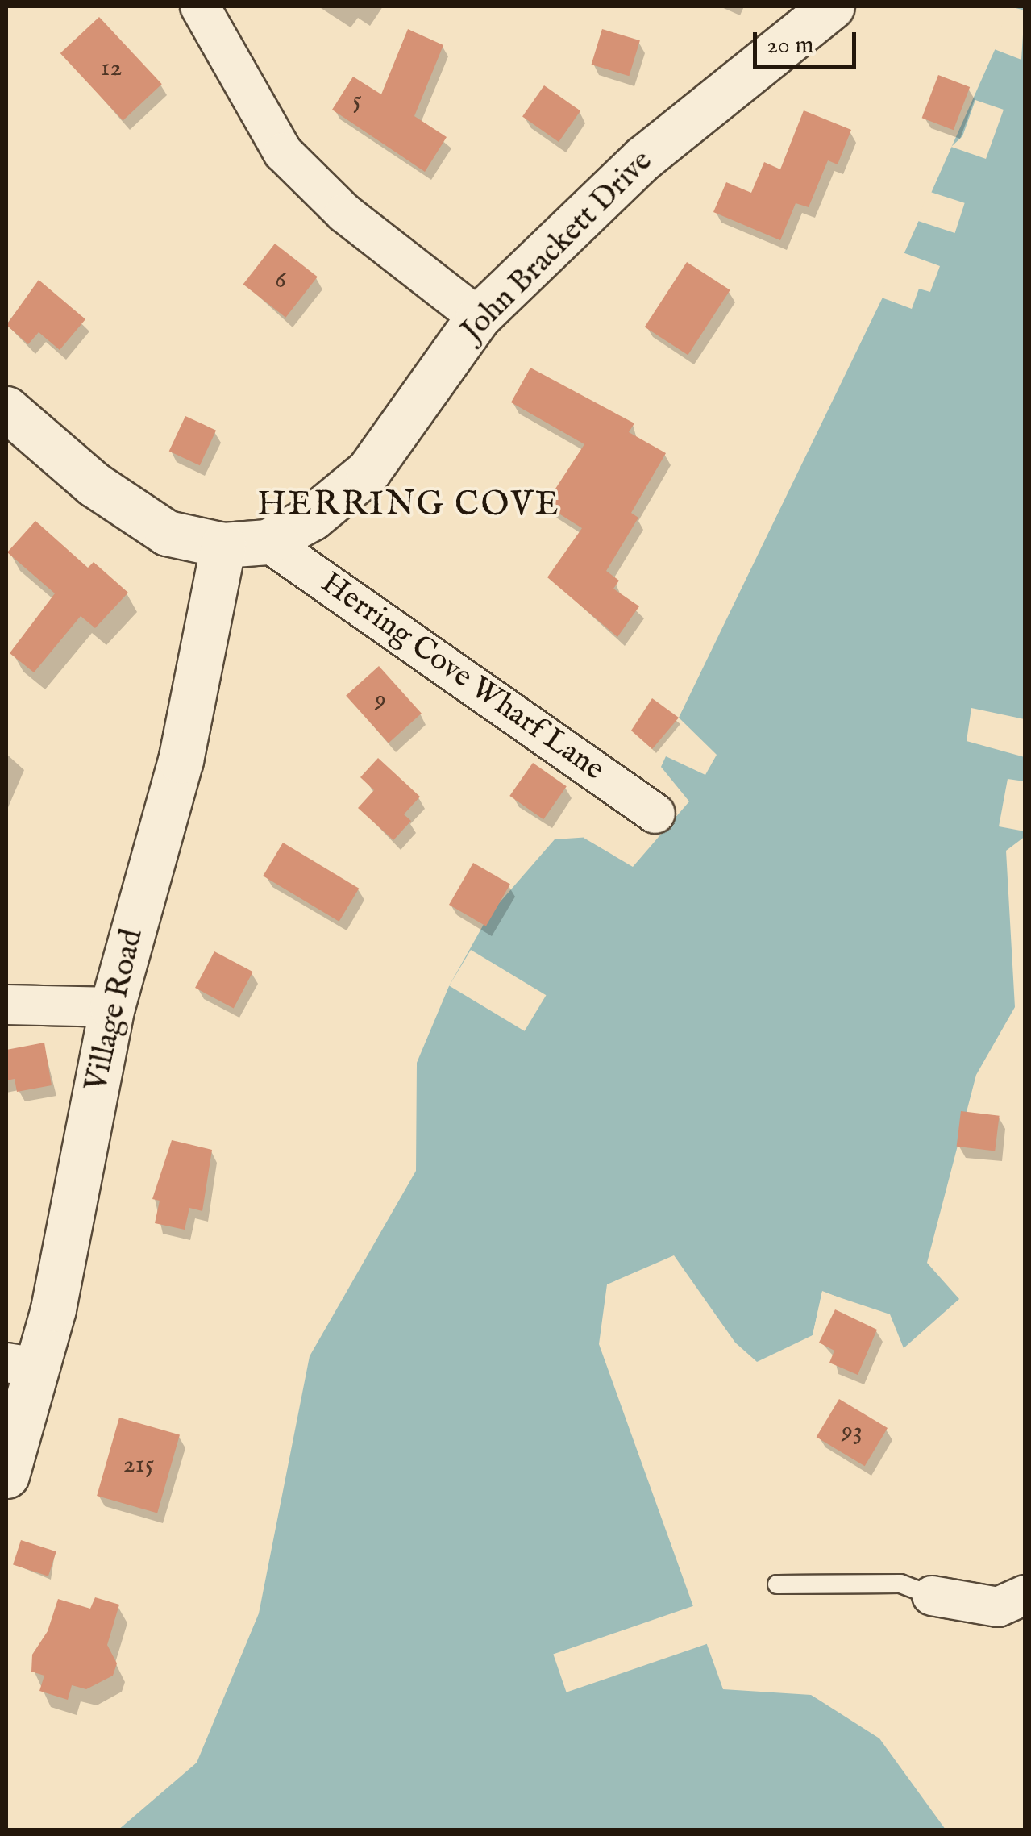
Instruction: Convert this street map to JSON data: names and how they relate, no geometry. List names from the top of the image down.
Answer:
{
  "streets": {
    "main road": ["John Brackett Drive", "Village Road"],
    "street": ["Herring Cove Wharf Lane"]
  },
  "crossings": [
    ["John Brackett Drive", "Herring Cove Wharf Lane"],
    ["John Brackett Drive", "Village Road"]
  ],
  "districts": ["HERRING COVE"],
  "house_numbers": [
    "12",
    "5",
    "6",
    "9",
    "93",
    "215"
  ],
  "scale_bar": "20 m"
}
